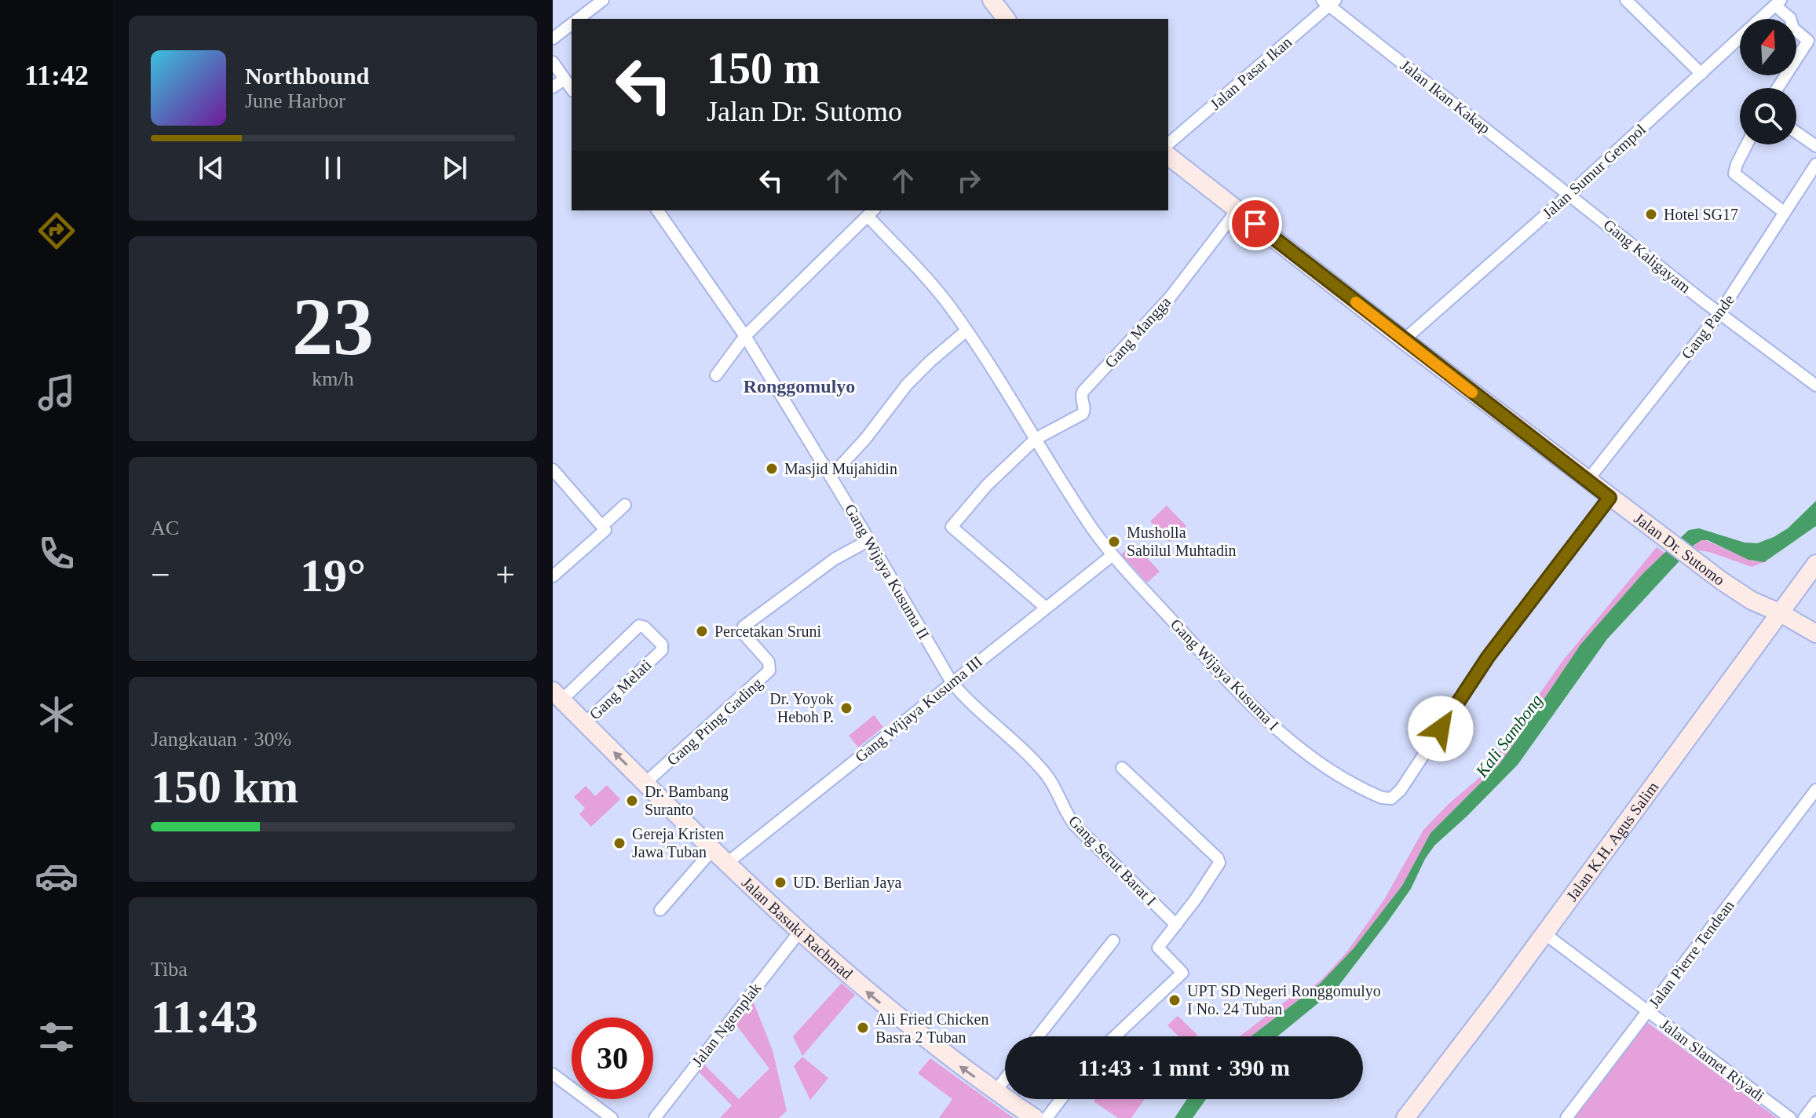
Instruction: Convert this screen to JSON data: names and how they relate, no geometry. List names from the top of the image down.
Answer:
{
  "streets": {
    "main road": ["Jalan Dr. Sutomo", "Jalan K.H. Agus Salim", "Jalan Basuki Rachmad"],
    "street": [
      "Jalan Pasar Ikan",
      "Jalan Ikan Kakap",
      "Jalan Sumur Gempol",
      "Gang Kaligayam",
      "Gang Pande",
      "Gang Mangga",
      "Gang Wijaya Kusuma II",
      "Gang Wijaya Kusuma I",
      "Gang Melati",
      "Gang Wijaya Kusuma III",
      "Gang Pring Gading",
      "Gang Serut Barat I",
      "Jalan Pierre Tendean",
      "Jalan Ngemplak",
      "Jalan Slamet Riyadi"
    ]
  },
  "crossings": [
    ["Jalan Pasar Ikan", "Jalan Ikan Kakap"],
    ["Jalan Ikan Kakap", "Jalan Sumur Gempol"],
    ["Jalan Ikan Kakap", "Gang Kaligayam"],
    ["Jalan Sumur Gempol", "Gang Kaligayam"],
    ["Jalan Sumur Gempol", "Jalan Dr. Sutomo"],
    ["Gang Kaligayam", "Gang Pande"],
    ["Gang Pande", "Jalan Dr. Sutomo"],
    ["Gang Mangga", "Jalan Dr. Sutomo"],
    ["Gang Mangga", "Gang Wijaya Kusuma I"],
    ["Jalan Dr. Sutomo", "Gang Wijaya Kusuma I"],
    ["Jalan Dr. Sutomo", "Jalan K.H. Agus Salim"],
    ["Gang Wijaya Kusuma II", "Gang Wijaya Kusuma III"],
    ["Gang Wijaya Kusuma II", "Gang Pring Gading"],
    ["Gang Wijaya Kusuma II", "Gang Serut Barat I"],
    ["Gang Wijaya Kusuma I", "Gang Wijaya Kusuma III"],
    ["Gang Melati", "Jalan Basuki Rachmad"],
    ["Gang Wijaya Kusuma III", "Gang Serut Barat I"],
    ["Gang Wijaya Kusuma III", "Jalan Basuki Rachmad"],
    ["Gang Pring Gading", "Jalan Basuki Rachmad"],
    ["Jalan K.H. Agus Salim", "Jalan Slamet Riyadi"],
    ["Jalan Basuki Rachmad", "Jalan Ngemplak"],
    ["Jalan Pierre Tendean", "Jalan Slamet Riyadi"]
  ],
  "one_way": ["Jalan Basuki Rachmad"],
  "districts": ["Ronggomulyo"],
  "water": ["Kali Sambong"],
  "places": [
    "Hotel SG17",
    "Masjid Mujahidin",
    "Musholla Sabilul Muhtadin",
    "Percetakan Sruni",
    "Dr. Yoyok Heboh P.",
    "Dr. Bambang Suranto",
    "Gereja Kristen Jawa Tuban",
    "UD. Berlian Jaya",
    "UPT SD Negeri Ronggomulyo I No. 24 Tuban",
    "Ali Fried Chicken Basra 2 Tuban"
  ],
  "north": "top",
  "page": {
    "tabs": "11:42",
    "turn": ["150 m", "Jalan Dr. Sutomo"],
    "song": ["Northbound", "June Harbor"],
    "tile": [
      ["23", "km/h"],
      "AC",
      ["Jangkauan · 30%", "150 km"],
      ["Tiba", "11:43"]
    ],
    "heat": ["−", "19°", "+"],
    "limit": "30",
    "trip": "11:43 · 1 mnt · 390 m"
  }
}
